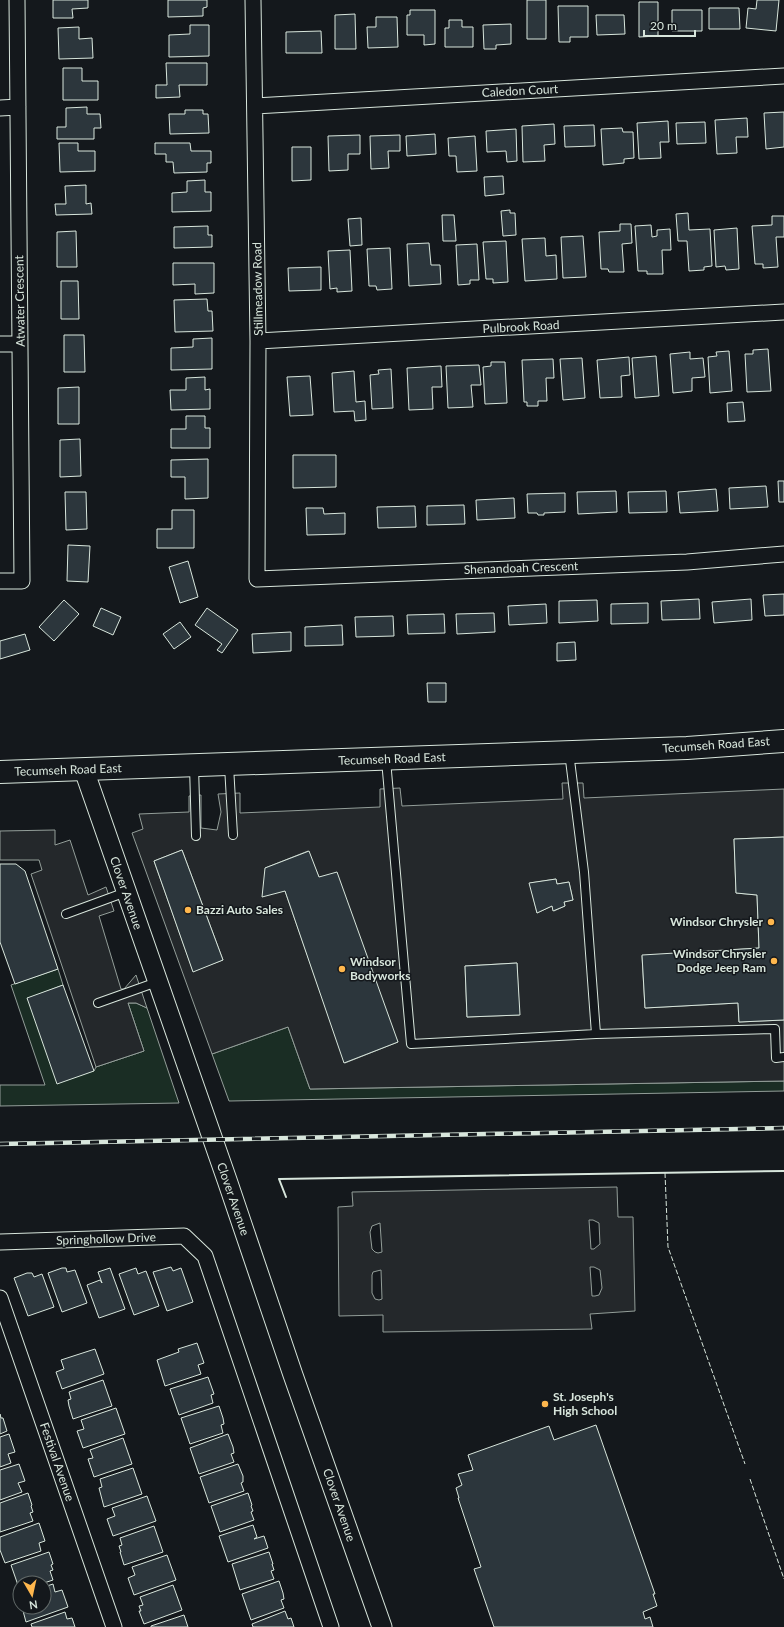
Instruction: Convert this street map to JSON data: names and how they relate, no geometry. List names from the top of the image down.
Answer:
{
  "streets": {
    "main road": ["Tecumseh Road East"],
    "street": [
      "Caledon Court",
      "Stillmeadow Road",
      "Atwater Crescent",
      "Pulbrook Road",
      "Shenandoah Crescent",
      "Clover Avenue",
      "Springhollow Drive",
      "Festival Avenue"
    ]
  },
  "crossings": [
    ["Caledon Court", "Stillmeadow Road"],
    ["Stillmeadow Road", "Pulbrook Road"],
    ["Stillmeadow Road", "Shenandoah Crescent"],
    ["Tecumseh Road East", "Clover Avenue"]
  ],
  "places": [
    "Bazzi Auto Sales",
    "Windsor Chrysler",
    "Windsor Chrysler Dodge Jeep Ram",
    "Windsor Bodyworks",
    "St. Joseph's High School"
  ],
  "scale_bar": "20 m",
  "north": "bottom"
}
